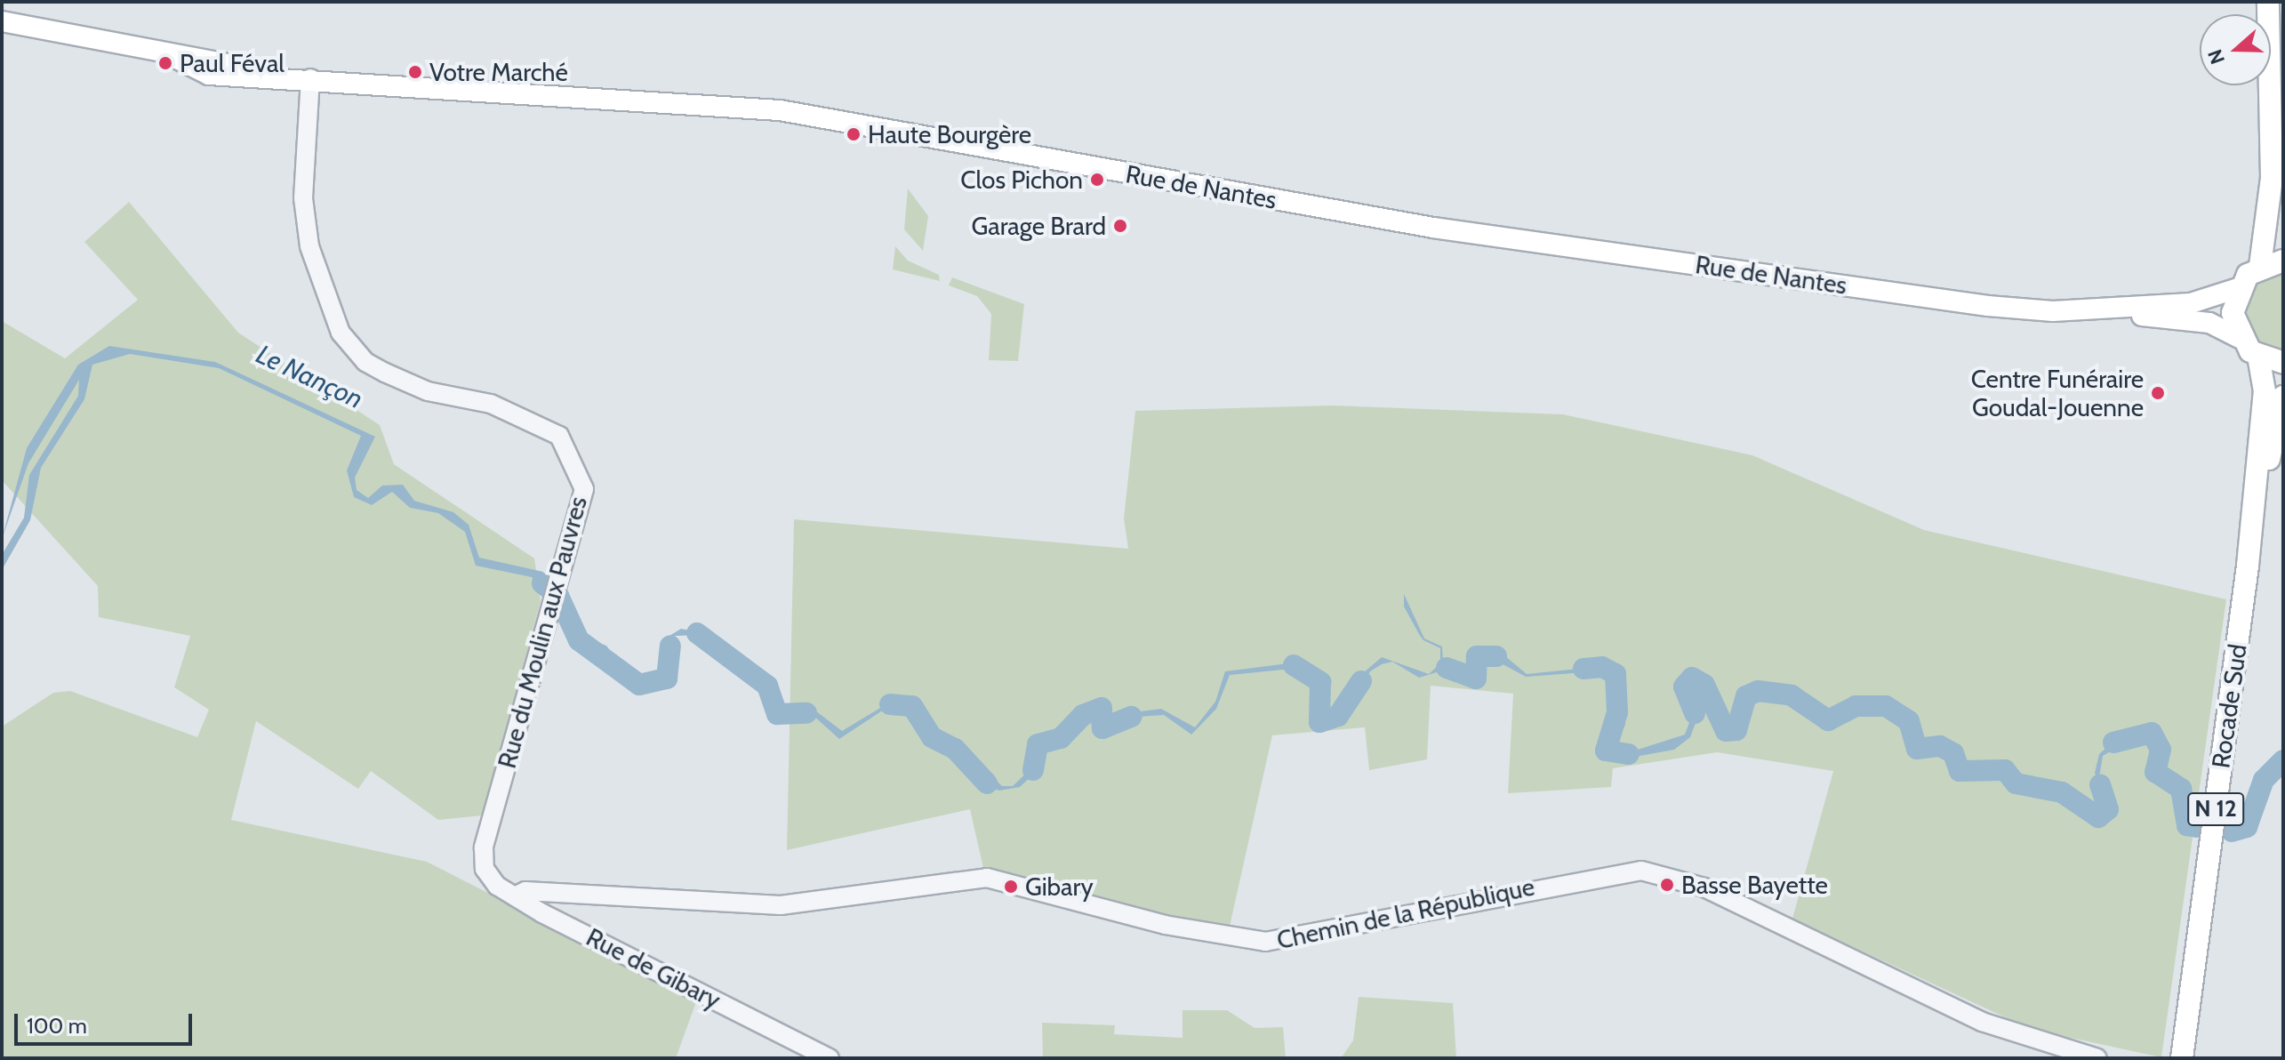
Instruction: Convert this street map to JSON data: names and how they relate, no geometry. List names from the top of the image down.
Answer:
{
  "streets": {
    "main road": ["Rue de Nantes", "Rocade Sud", "N 12"],
    "street": ["Rue du Moulin aux Pauvres", "Chemin de la République", "Rue de Gibary"]
  },
  "crossings": [
    ["Rue de Nantes", "Rue du Moulin aux Pauvres"],
    ["Rue du Moulin aux Pauvres", "Rue de Gibary"],
    ["Chemin de la République", "Rue de Gibary"]
  ],
  "water": ["Le Nançon"],
  "places": [
    "Paul Féval",
    "Votre Marché",
    "Haute Bourgère",
    "Clos Pichon",
    "Garage Brard",
    "Centre Funéraire Goudal-Jouenne",
    "Basse Bayette",
    "Gibary"
  ],
  "scale_bar": "100 m",
  "north": "left"
}
